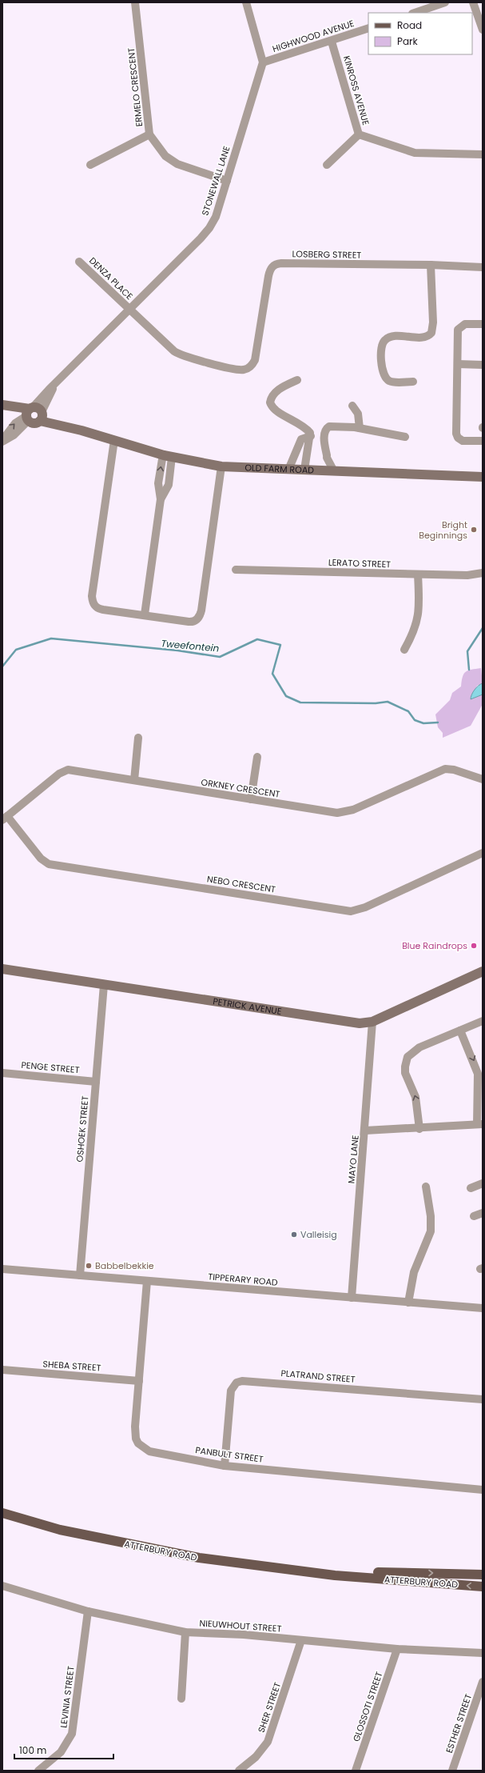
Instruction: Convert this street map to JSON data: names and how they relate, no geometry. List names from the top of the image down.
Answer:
{
  "streets": {
    "main road": ["ATTERBURY ROAD"],
    "street": [
      "HIGHWOOD AVENUE",
      "ERMELO CRESCENT",
      "KINROSS AVENUE",
      "STONEWALL LANE",
      "LOSBERG STREET",
      "DENZA PLACE",
      "OLD FARM ROAD",
      "LERATO STREET",
      "ORKNEY CRESCENT",
      "NEBO CRESCENT",
      "PETRICK AVENUE",
      "PENGE STREET",
      "OSHOEK STREET",
      "MAYO LANE",
      "TIPPERARY ROAD",
      "SHEBA STREET",
      "PLATRAND STREET",
      "PANBULT STREET",
      "NIEUWHOUT STREET",
      "LEVINIA STREET",
      "GLOSSOTI STREET",
      "SHER STREET",
      "ESTHER STREET"
    ]
  },
  "crossings": [
    ["HIGHWOOD AVENUE", "KINROSS AVENUE"],
    ["HIGHWOOD AVENUE", "STONEWALL LANE"],
    ["ERMELO CRESCENT", "STONEWALL LANE"],
    ["STONEWALL LANE", "DENZA PLACE"],
    ["STONEWALL LANE", "OLD FARM ROAD"],
    ["LOSBERG STREET", "DENZA PLACE"],
    ["ORKNEY CRESCENT", "NEBO CRESCENT"],
    ["PETRICK AVENUE", "OSHOEK STREET"],
    ["PETRICK AVENUE", "MAYO LANE"],
    ["PENGE STREET", "OSHOEK STREET"],
    ["OSHOEK STREET", "TIPPERARY ROAD"],
    ["MAYO LANE", "TIPPERARY ROAD"],
    ["TIPPERARY ROAD", "PANBULT STREET"],
    ["SHEBA STREET", "PANBULT STREET"],
    ["PLATRAND STREET", "PANBULT STREET"],
    ["NIEUWHOUT STREET", "LEVINIA STREET"],
    ["NIEUWHOUT STREET", "GLOSSOTI STREET"],
    ["NIEUWHOUT STREET", "SHER STREET"]
  ],
  "water": ["Tweefontein"],
  "places": [
    "Bright Beginnings",
    "Blue Raindrops",
    "Valleisig",
    "Babbelbekkie"
  ],
  "legend": ["Road", "Park"],
  "scale_bar": "100 m"
}
